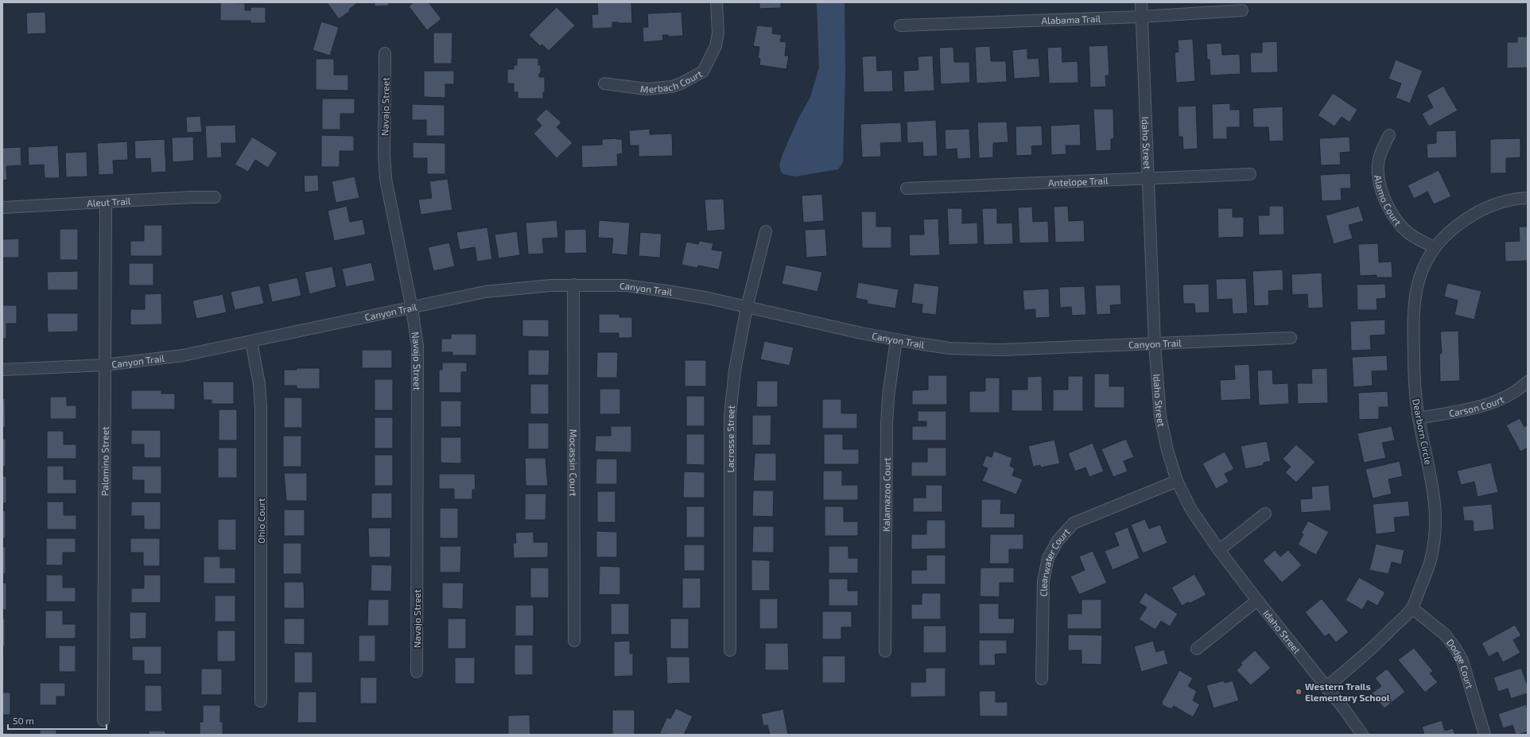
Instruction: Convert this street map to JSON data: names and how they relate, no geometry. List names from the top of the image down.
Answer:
{
  "streets": {
    "street": [
      "Alabama Trail",
      "Merbach Court",
      "Navajo Street",
      "Idaho Street",
      "Antelope Trail",
      "Alamo Court",
      "Aleut Trail",
      "Canyon Trail",
      "Carson Court",
      "Dearborn Circle",
      "Lacrosse Street",
      "Palomino Street",
      "Mocassin Court",
      "Kalamazoo Court",
      "Ohio Court",
      "Clearwater Court",
      "Dodge Court"
    ]
  },
  "crossings": [
    ["Alabama Trail", "Idaho Street"],
    ["Navajo Street", "Canyon Trail"],
    ["Idaho Street", "Antelope Trail"],
    ["Idaho Street", "Canyon Trail"],
    ["Idaho Street", "Dearborn Circle"],
    ["Idaho Street", "Clearwater Court"],
    ["Alamo Court", "Dearborn Circle"],
    ["Aleut Trail", "Palomino Street"],
    ["Canyon Trail", "Lacrosse Street"],
    ["Canyon Trail", "Palomino Street"],
    ["Canyon Trail", "Mocassin Court"],
    ["Canyon Trail", "Kalamazoo Court"],
    ["Canyon Trail", "Ohio Court"],
    ["Carson Court", "Dearborn Circle"],
    ["Dearborn Circle", "Dodge Court"]
  ],
  "places": ["Western Trails Elementary School"],
  "scale_bar": "50 m"
}
